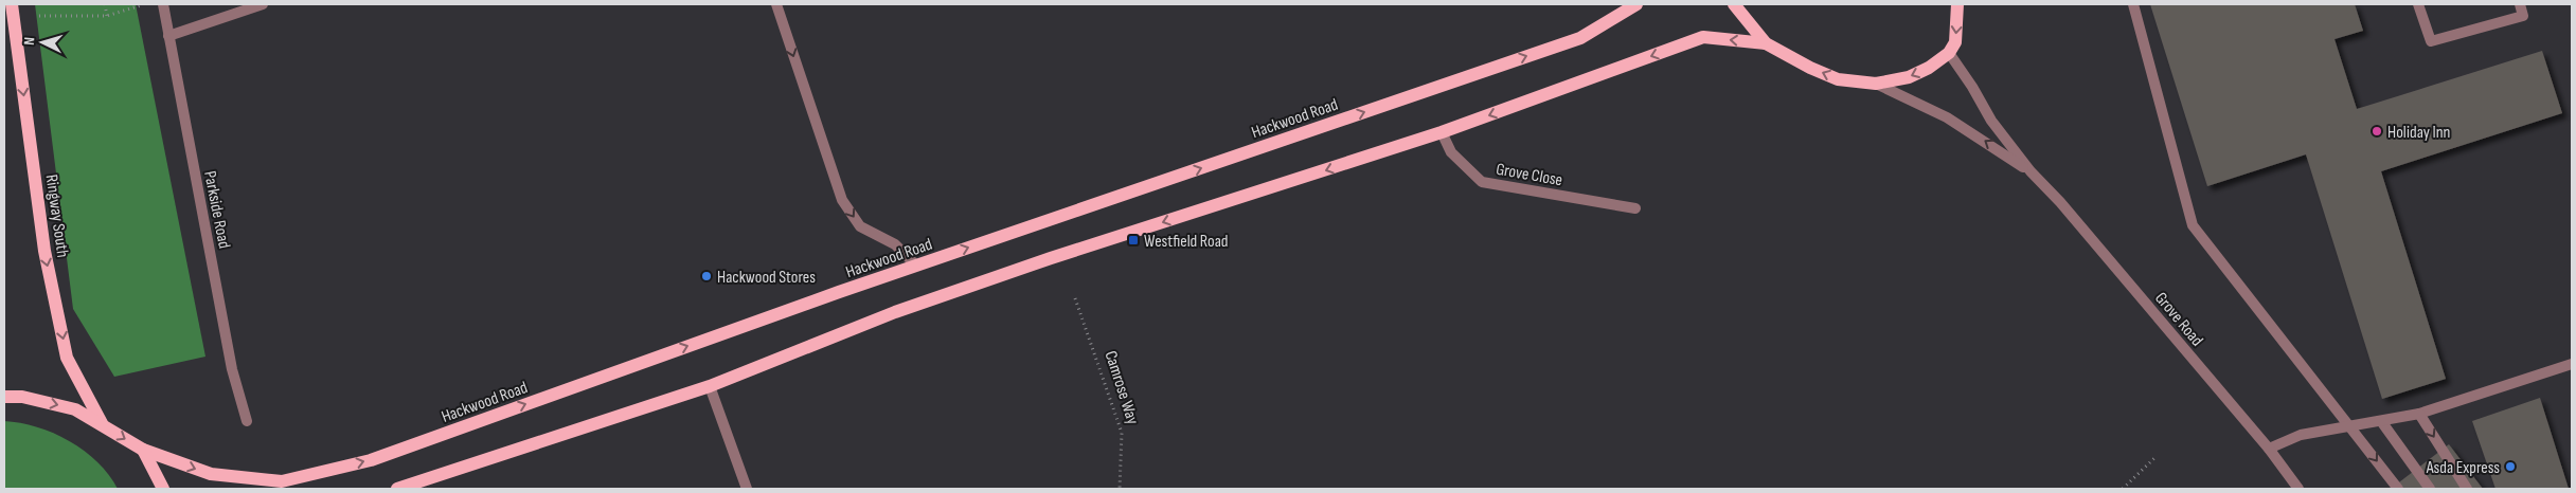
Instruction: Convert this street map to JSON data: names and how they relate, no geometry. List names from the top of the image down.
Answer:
{
  "streets": {
    "main road": ["Hackwood Road", "Ringway South"],
    "street": ["Grove Close", "Parkside Road", "Grove Road"],
    "path": ["Camrose Way"]
  },
  "crossings": [
    ["Hackwood Road", "Ringway South"]
  ],
  "one_way": ["Ringway South"],
  "places": {
    "other": ["Holiday Inn", "Hackwood Stores", "Asda Express"],
    "transit": ["Westfield Road"]
  },
  "north": "left"
}
